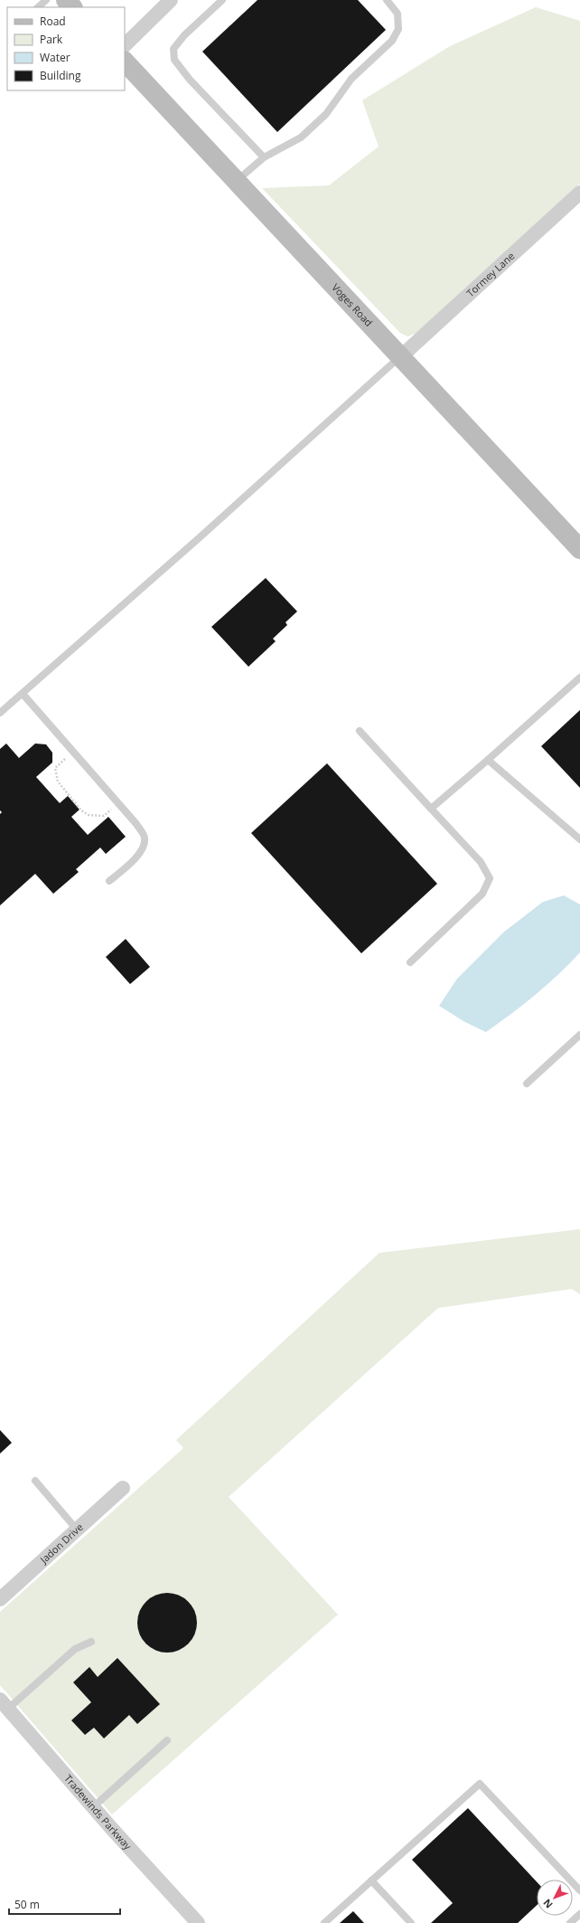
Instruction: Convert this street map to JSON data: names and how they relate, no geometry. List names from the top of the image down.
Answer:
{
  "streets": {
    "street": [
      "Tormey Lane",
      "Voges Road",
      "Jadon Drive",
      "Tradewinds Parkway"
    ]
  },
  "crossings": [
    ["Tormey Lane", "Voges Road"]
  ],
  "legend": [
    "Road",
    "Park",
    "Water",
    "Building"
  ],
  "scale_bar": "50 m",
  "north": "bottom left"
}
